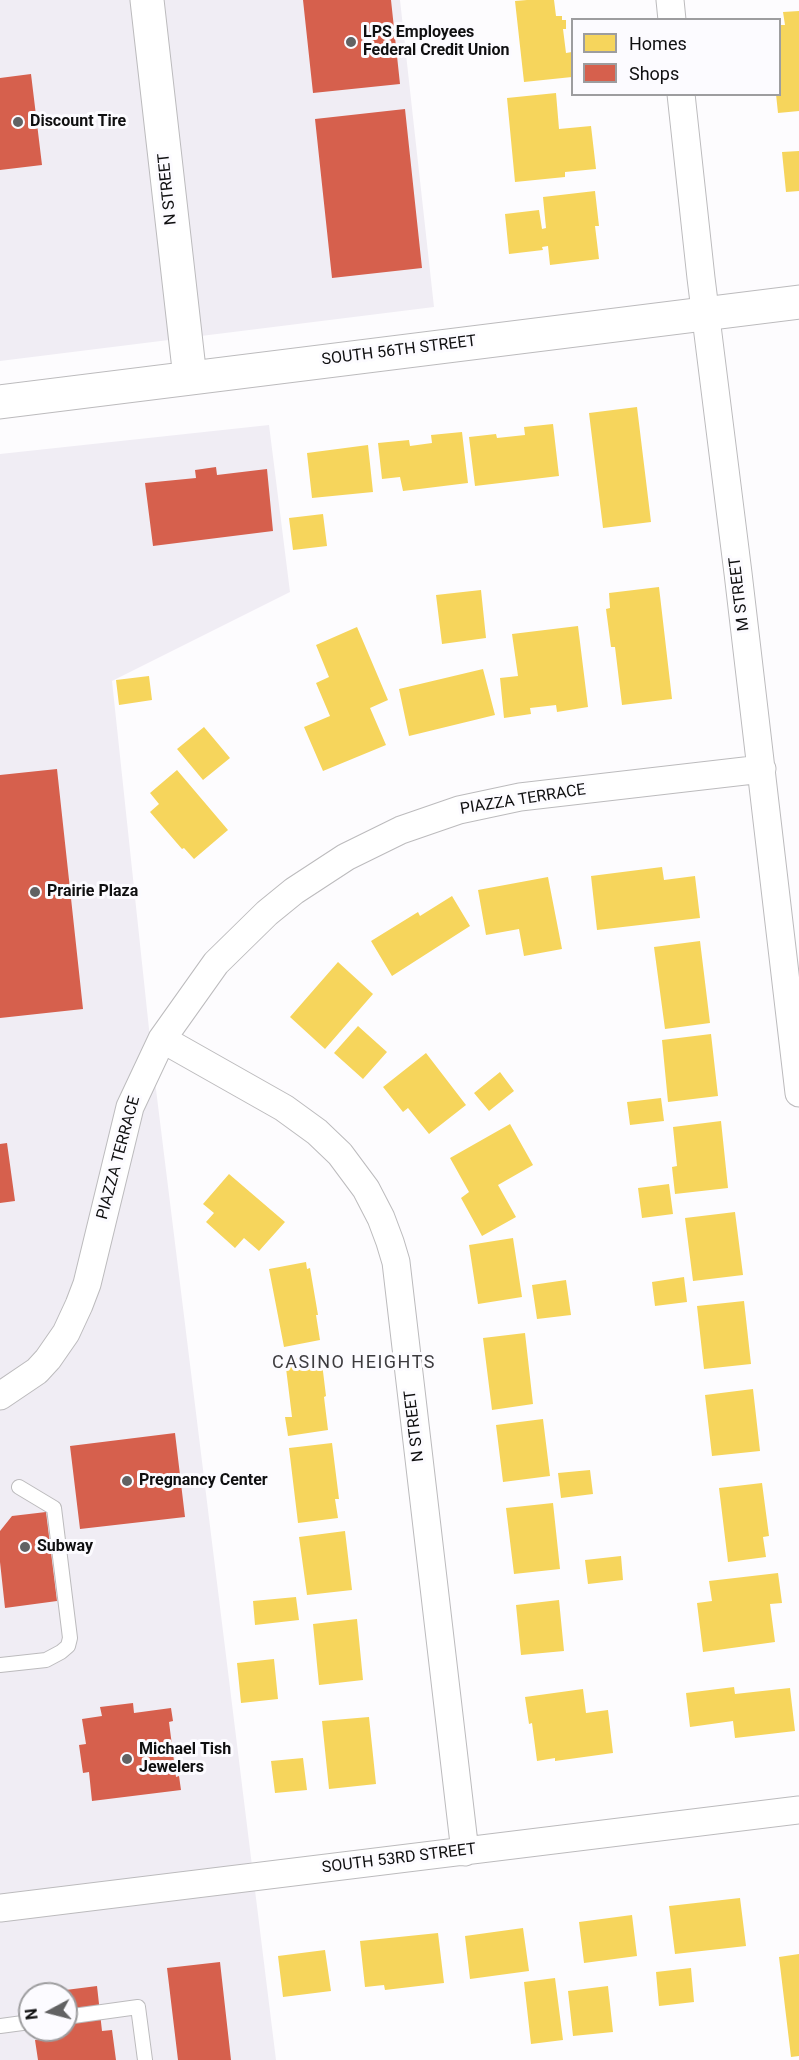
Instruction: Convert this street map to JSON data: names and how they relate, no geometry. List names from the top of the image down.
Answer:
{
  "streets": {
    "main road": ["N STREET", "SOUTH 56TH STREET"],
    "street": ["M STREET", "PIAZZA TERRACE", "SOUTH 53RD STREET"]
  },
  "crossings": [
    ["N STREET", "SOUTH 56TH STREET"],
    ["N STREET", "PIAZZA TERRACE"],
    ["N STREET", "SOUTH 53RD STREET"],
    ["SOUTH 56TH STREET", "M STREET"],
    ["M STREET", "PIAZZA TERRACE"]
  ],
  "districts": ["CASINO HEIGHTS"],
  "places": [
    "LPS Employees Federal Credit Union",
    "Discount Tire",
    "Prairie Plaza",
    "Pregnancy Center",
    "Subway",
    "Michael Tish Jewelers"
  ],
  "legend": ["Homes", "Shops"],
  "north": "left"
}
